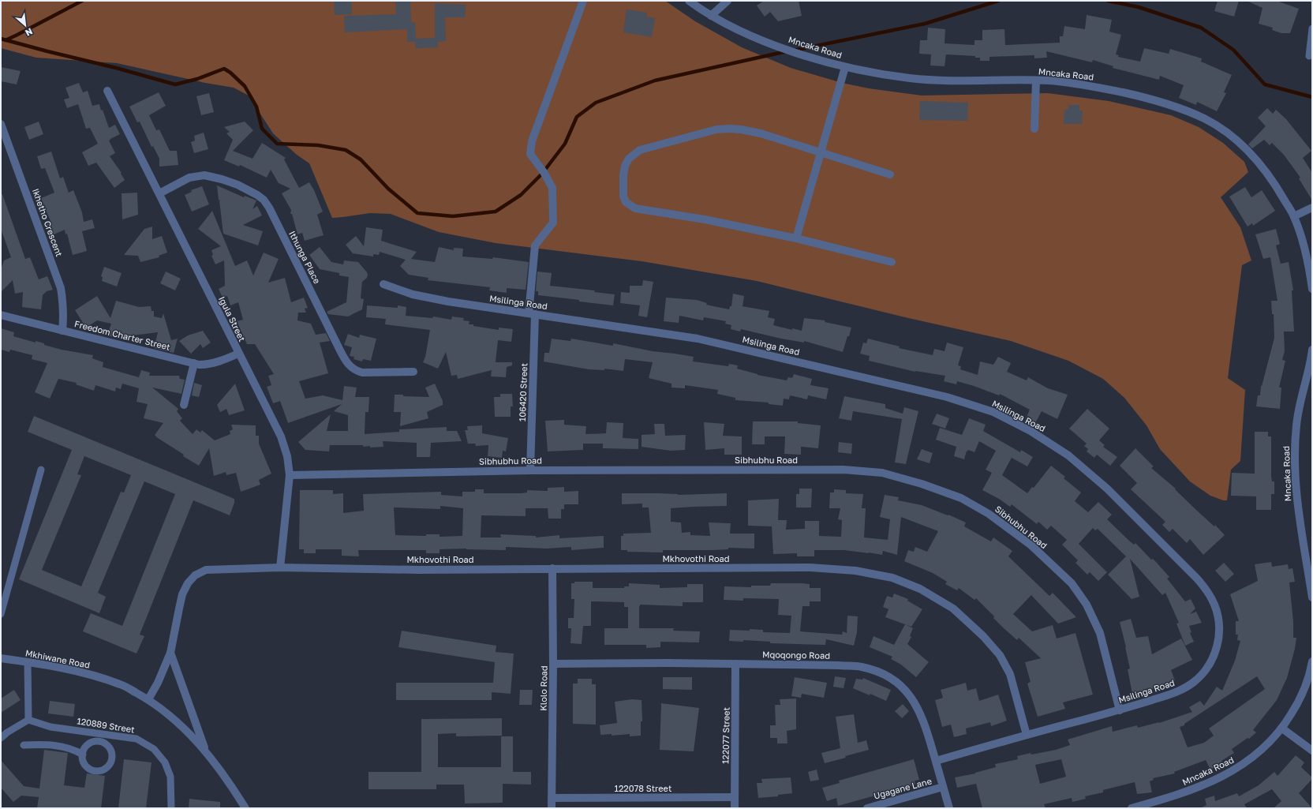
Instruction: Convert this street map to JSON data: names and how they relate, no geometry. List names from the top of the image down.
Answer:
{
  "streets": {
    "street": [
      "Mncaka Road",
      "Ikhetho Crescent",
      "Ithunga Place",
      "Msilinga Road",
      "Igula Street",
      "Freedom Charter Street",
      "106420 Street",
      "Sibhubhu Road",
      "Mkhovothi Road",
      "Mqoqongo Road",
      "Mkhiwane Road",
      "Klolo Road",
      "122077 Street",
      "122078 Street",
      "Ugagane Lane"
    ],
    "lane": ["120889 Street"]
  },
  "crossings": [
    ["Ikhetho Crescent", "Freedom Charter Street"],
    ["Ithunga Place", "Igula Street"],
    ["Msilinga Road", "106420 Street"],
    ["Msilinga Road", "Sibhubhu Road"],
    ["Msilinga Road", "Mkhovothi Road"],
    ["Msilinga Road", "Mqoqongo Road"],
    ["Igula Street", "Freedom Charter Street"],
    ["Igula Street", "Sibhubhu Road"],
    ["Igula Street", "Mkhovothi Road"],
    ["106420 Street", "Sibhubhu Road"],
    ["Mkhovothi Road", "Mkhiwane Road"],
    ["Mkhovothi Road", "Klolo Road"],
    ["Mqoqongo Road", "Klolo Road"],
    ["Mqoqongo Road", "122077 Street"],
    ["Mqoqongo Road", "Ugagane Lane"],
    ["Klolo Road", "122078 Street"],
    ["122077 Street", "122078 Street"]
  ],
  "north": "bottom right"
}
